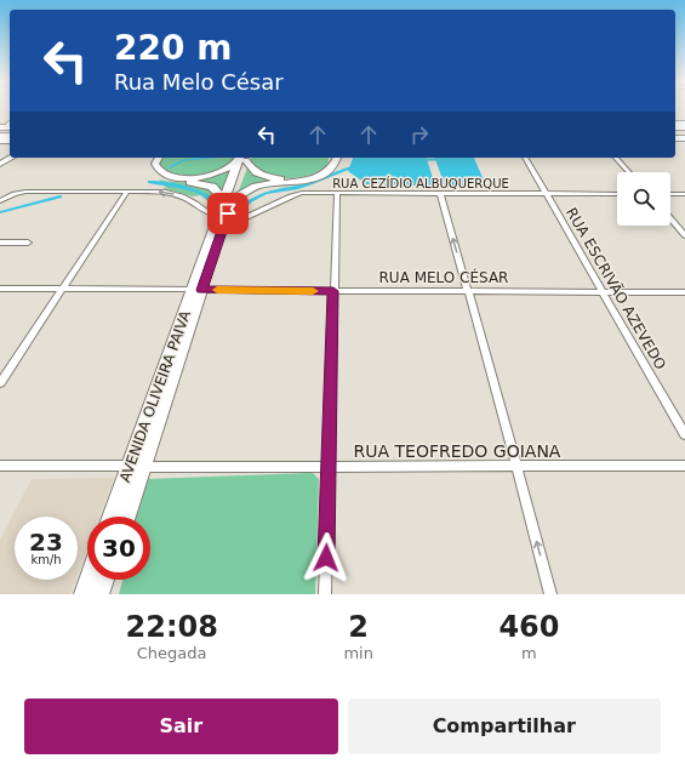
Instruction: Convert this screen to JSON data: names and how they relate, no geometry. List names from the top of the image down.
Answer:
{
  "streets": {
    "main road": ["AVENIDA OLIVEIRA PAIVA"],
    "street": [
      "RUA CEZÍDIO ALBUQUERQUE",
      "RUA MELO CÉSAR",
      "RUA ESCRIVÃO AZEVEDO",
      "RUA TEOFREDO GOIANA"
    ]
  },
  "crossings": [
    ["RUA CEZÍDIO ALBUQUERQUE", "RUA ESCRIVÃO AZEVEDO"],
    ["RUA CEZÍDIO ALBUQUERQUE", "AVENIDA OLIVEIRA PAIVA"],
    ["RUA MELO CÉSAR", "RUA ESCRIVÃO AZEVEDO"],
    ["RUA MELO CÉSAR", "AVENIDA OLIVEIRA PAIVA"],
    ["AVENIDA OLIVEIRA PAIVA", "RUA TEOFREDO GOIANA"]
  ],
  "page": {
    "turn": ["220 m", "Rua Melo César"],
    "speed": "23 km/h",
    "limit": "30",
    "eta": [
      "22:08",
      "Chegada",
      "2",
      "min",
      "460",
      "m"
    ],
    "buttons": ["Sair", "Compartilhar"]
  }
}
